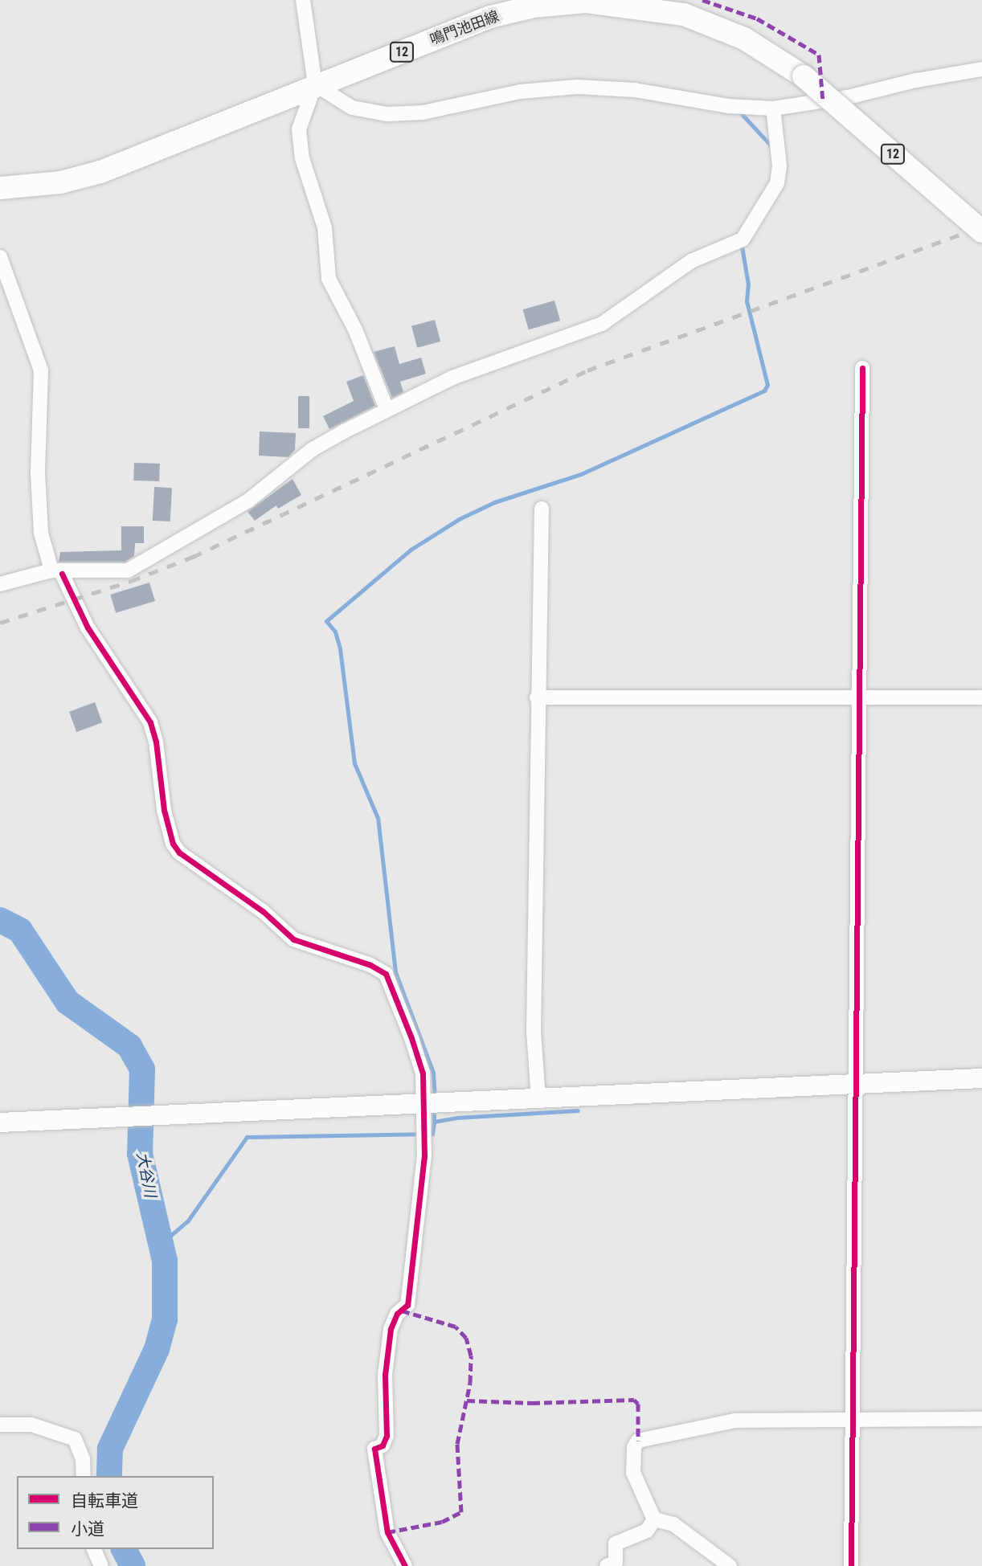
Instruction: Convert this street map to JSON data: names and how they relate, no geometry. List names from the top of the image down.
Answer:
{
  "streets": {
    "main road": ["鳴門池田線", "12"]
  },
  "water": ["大谷川"],
  "legend": ["自転車道", "小道"]
}
